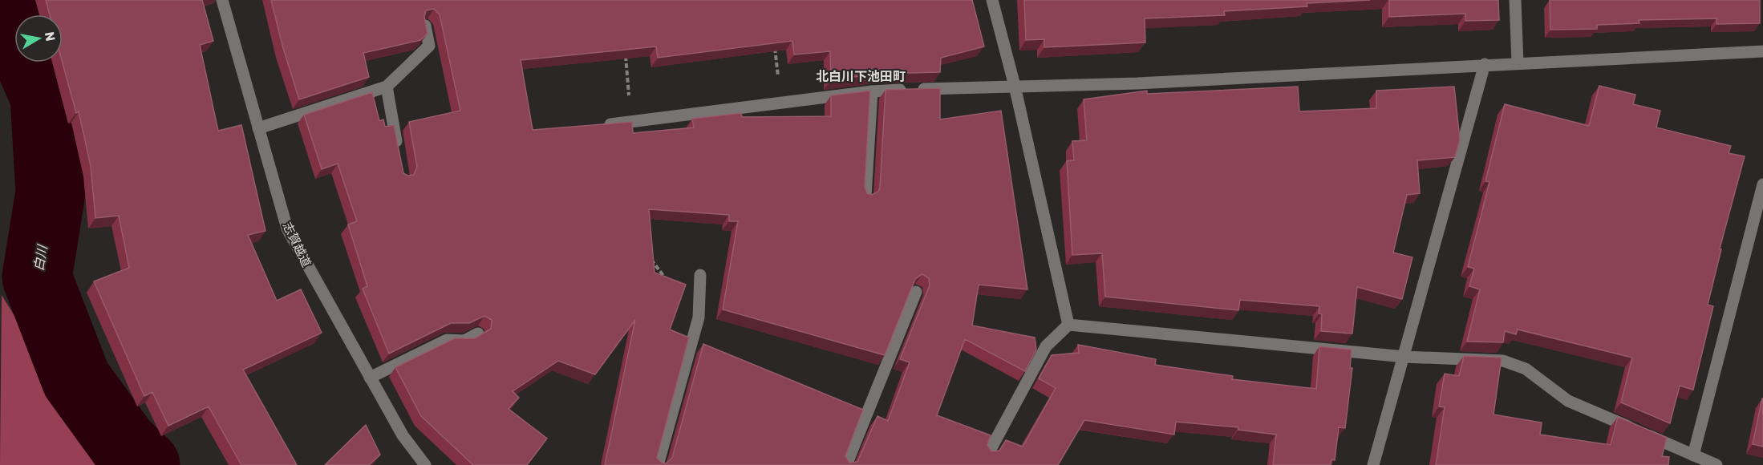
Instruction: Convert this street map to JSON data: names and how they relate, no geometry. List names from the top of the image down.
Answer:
{
  "streets": {
    "street": ["志賀越道"]
  },
  "districts": ["北白川下池田町"],
  "water": ["白川"],
  "north": "right"
}
